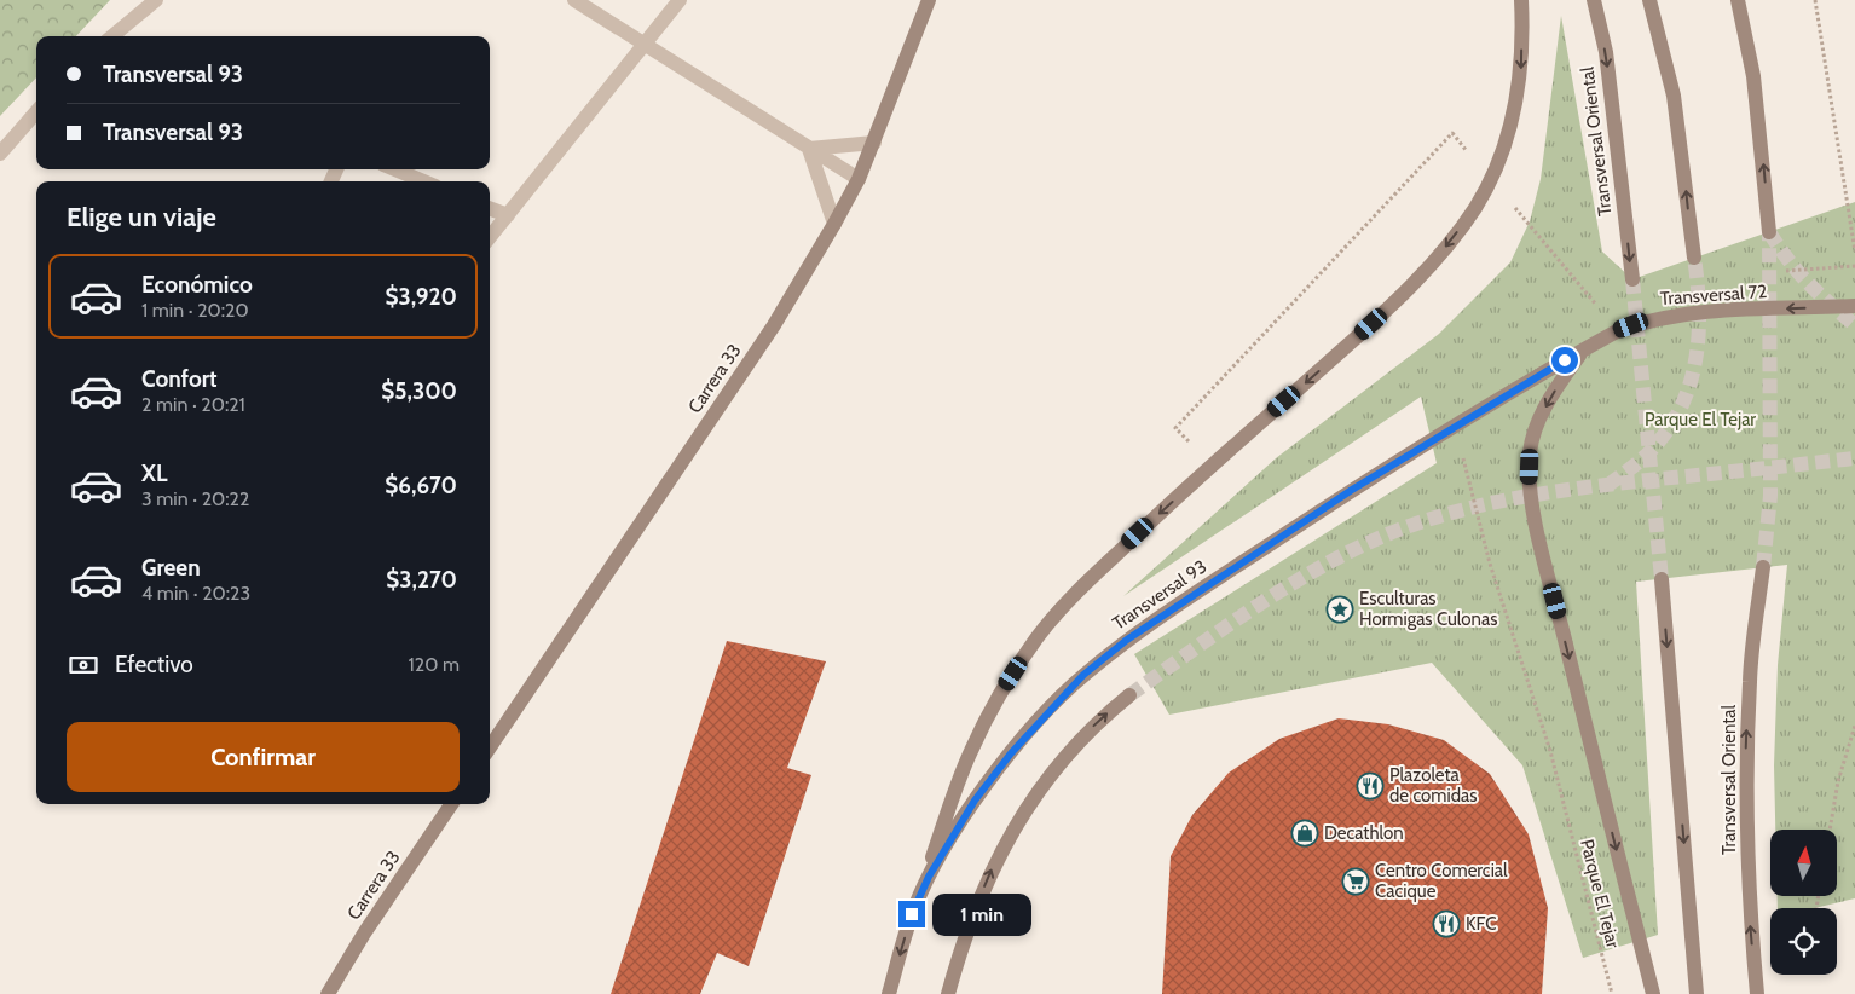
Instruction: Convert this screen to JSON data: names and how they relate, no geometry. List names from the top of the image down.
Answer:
{
  "streets": {
    "main road": [
      "Transversal Oriental",
      "Transversal 72",
      "Carrera 33",
      "Transversal 93"
    ],
    "path": ["Parque El Tejar"]
  },
  "crossings": [
    ["Transversal 72", "Transversal 93"]
  ],
  "one_way": ["Transversal 72"],
  "parks": ["Parque El Tejar"],
  "places": {
    "place": ["Esculturas Hormigas Culonas"],
    "restaurant": ["Plazoleta de comidas", "KFC"],
    "shop": ["Decathlon"],
    "supermarket": ["Centro Comercial Cacique"]
  },
  "north": "top",
  "page": {
    "banner": ["Transversal 93", "Transversal 93"],
    "heading": "Elige un viaje",
    "list": [
      {
        "name": "Económico",
        "note": "1 min · 20:20",
        "value": "$3,920"
      },
      {
        "name": "Confort",
        "note": "2 min · 20:21",
        "value": "$5,300"
      },
      {
        "name": "XL",
        "note": "3 min · 20:22",
        "value": "$6,670"
      },
      {
        "name": "Green",
        "note": "4 min · 20:23",
        "value": "$3,270"
      }
    ],
    "pay": ["Efectivo", "120 m"],
    "buttons": "Confirmar",
    "bubble": "1 min"
  }
}
